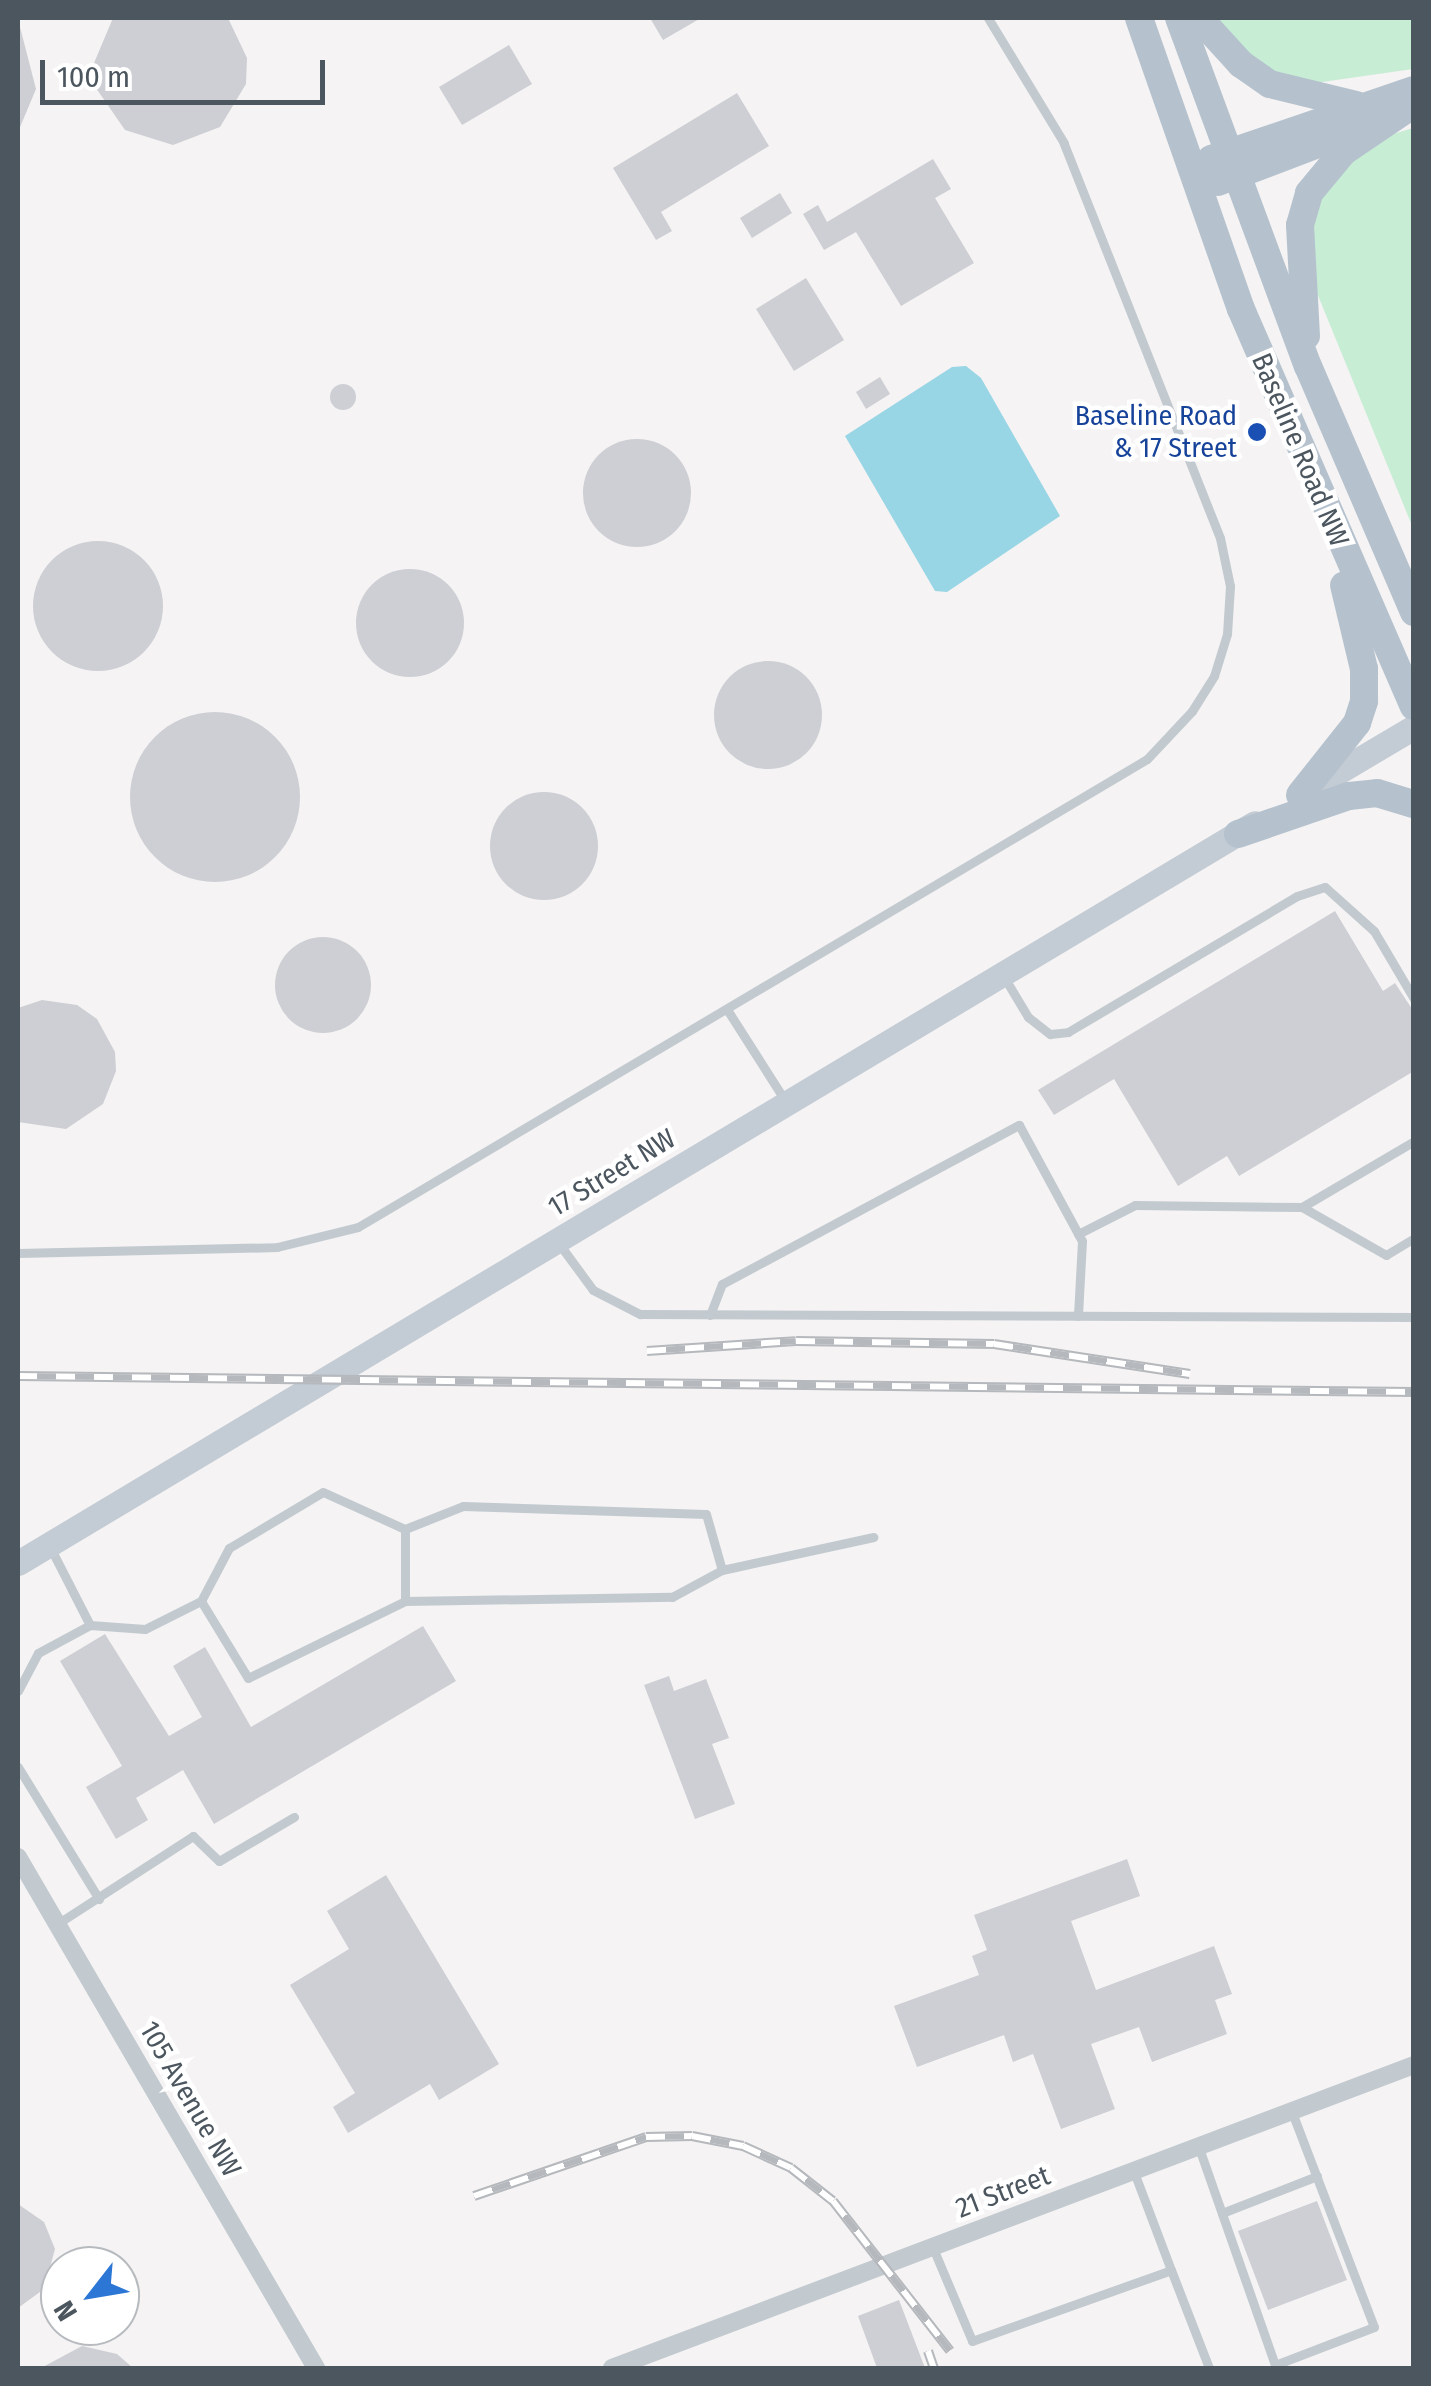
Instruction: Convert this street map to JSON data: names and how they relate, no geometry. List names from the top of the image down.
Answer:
{
  "streets": {
    "main road": ["Baseline Road NW", "17 Street NW"],
    "street": ["105 Avenue NW", "21 Street"]
  },
  "places": ["Baseline Road & 17 Street"],
  "scale_bar": "100 m",
  "north": "bottom left"
}
